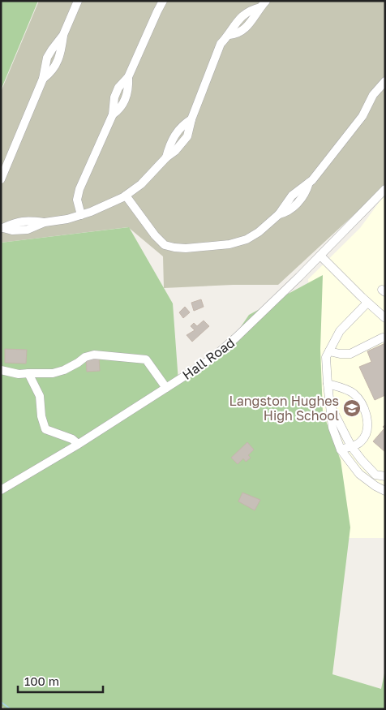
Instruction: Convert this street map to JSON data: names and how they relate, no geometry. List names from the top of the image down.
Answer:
{
  "streets": {
    "street": ["Hall Road"]
  },
  "places": {
    "school or university": ["Langston Hughes High School"]
  },
  "scale_bar": "100 m"
}
